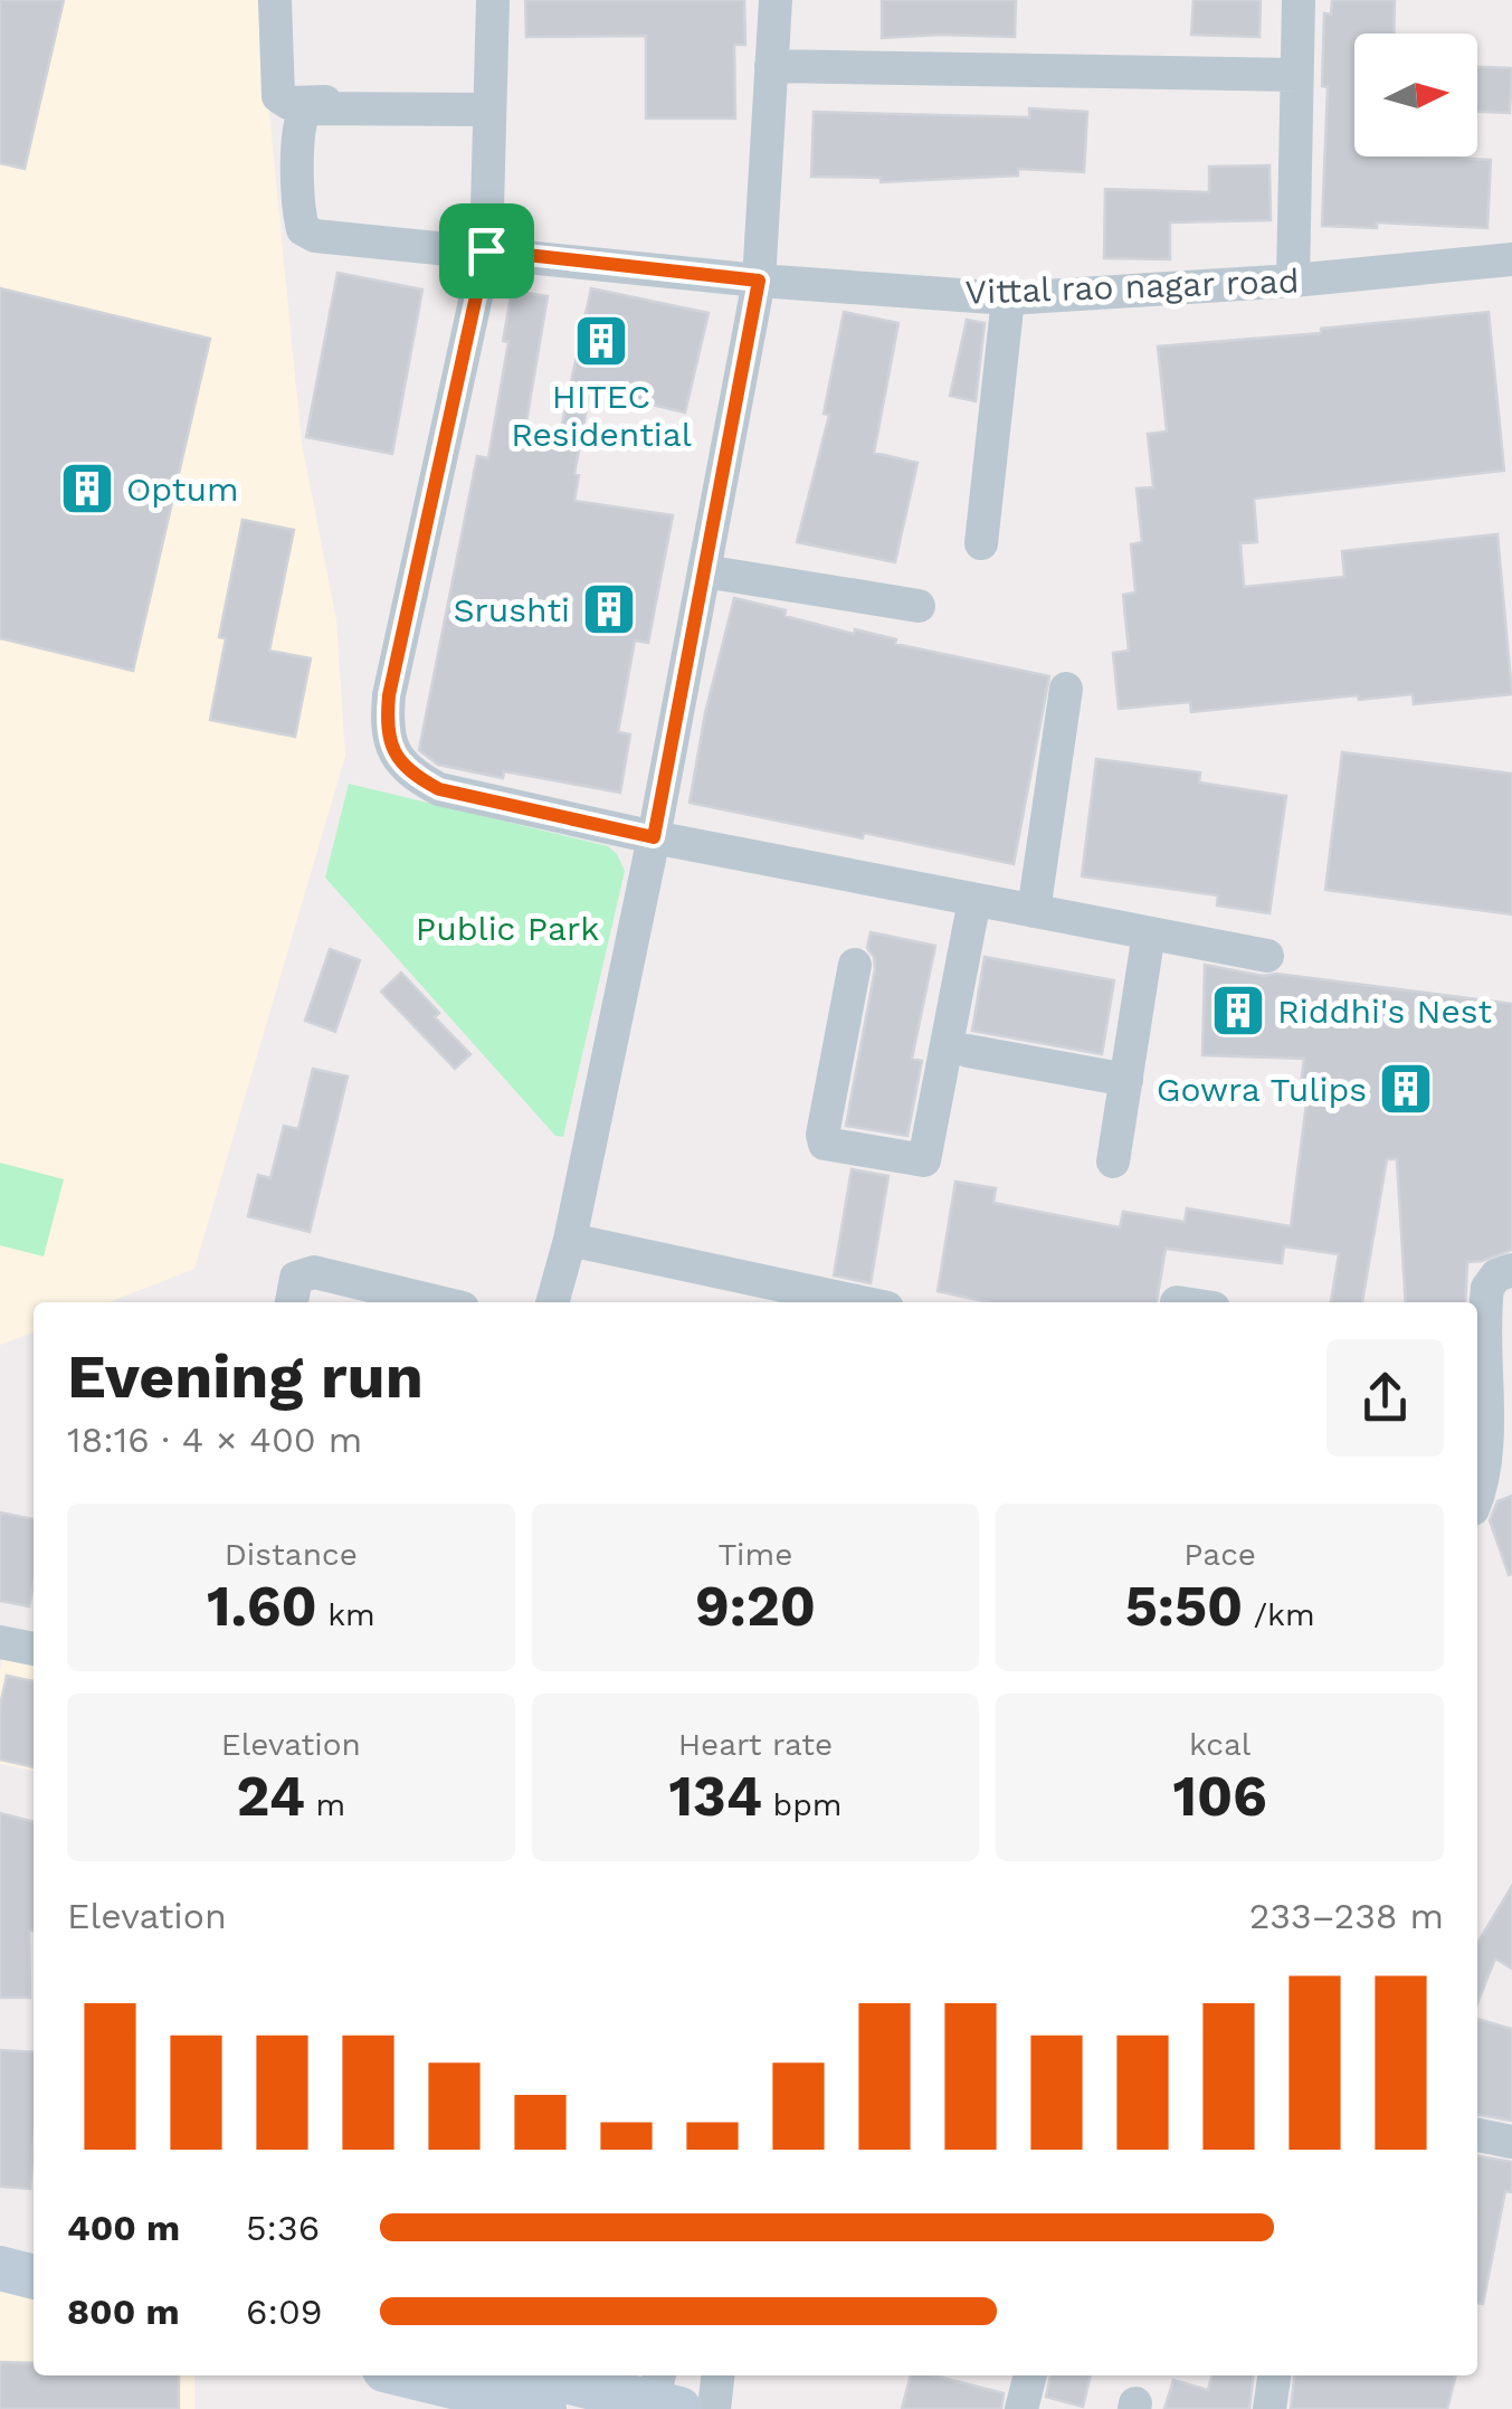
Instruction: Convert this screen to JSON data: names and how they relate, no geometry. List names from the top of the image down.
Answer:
{
  "streets": {
    "street": ["Vittal rao nagar road"]
  },
  "parks": ["Public Park"],
  "places": {
    "building": [
      "HITEC Residential",
      "Optum",
      "Srushti",
      "Riddhi's Nest",
      "Gowra Tulips"
    ]
  },
  "north": "right",
  "page": {
    "heading": ["Evening run", "18:16 · 4 × 400 m"],
    "stats": [
      ["Distance", "1.60 km"],
      ["Time", "9:20"],
      ["Pace", "5:50 /km"],
      ["Elevation", "24 m"],
      ["Heart rate", "134 bpm"],
      ["kcal", "106"]
    ],
    "chart": ["Elevation", "233–238 m"],
    "list": [
      {
        "name": "400 m",
        "note": "5:36"
      },
      {
        "name": "800 m",
        "note": "6:09"
      }
    ]
  }
}
